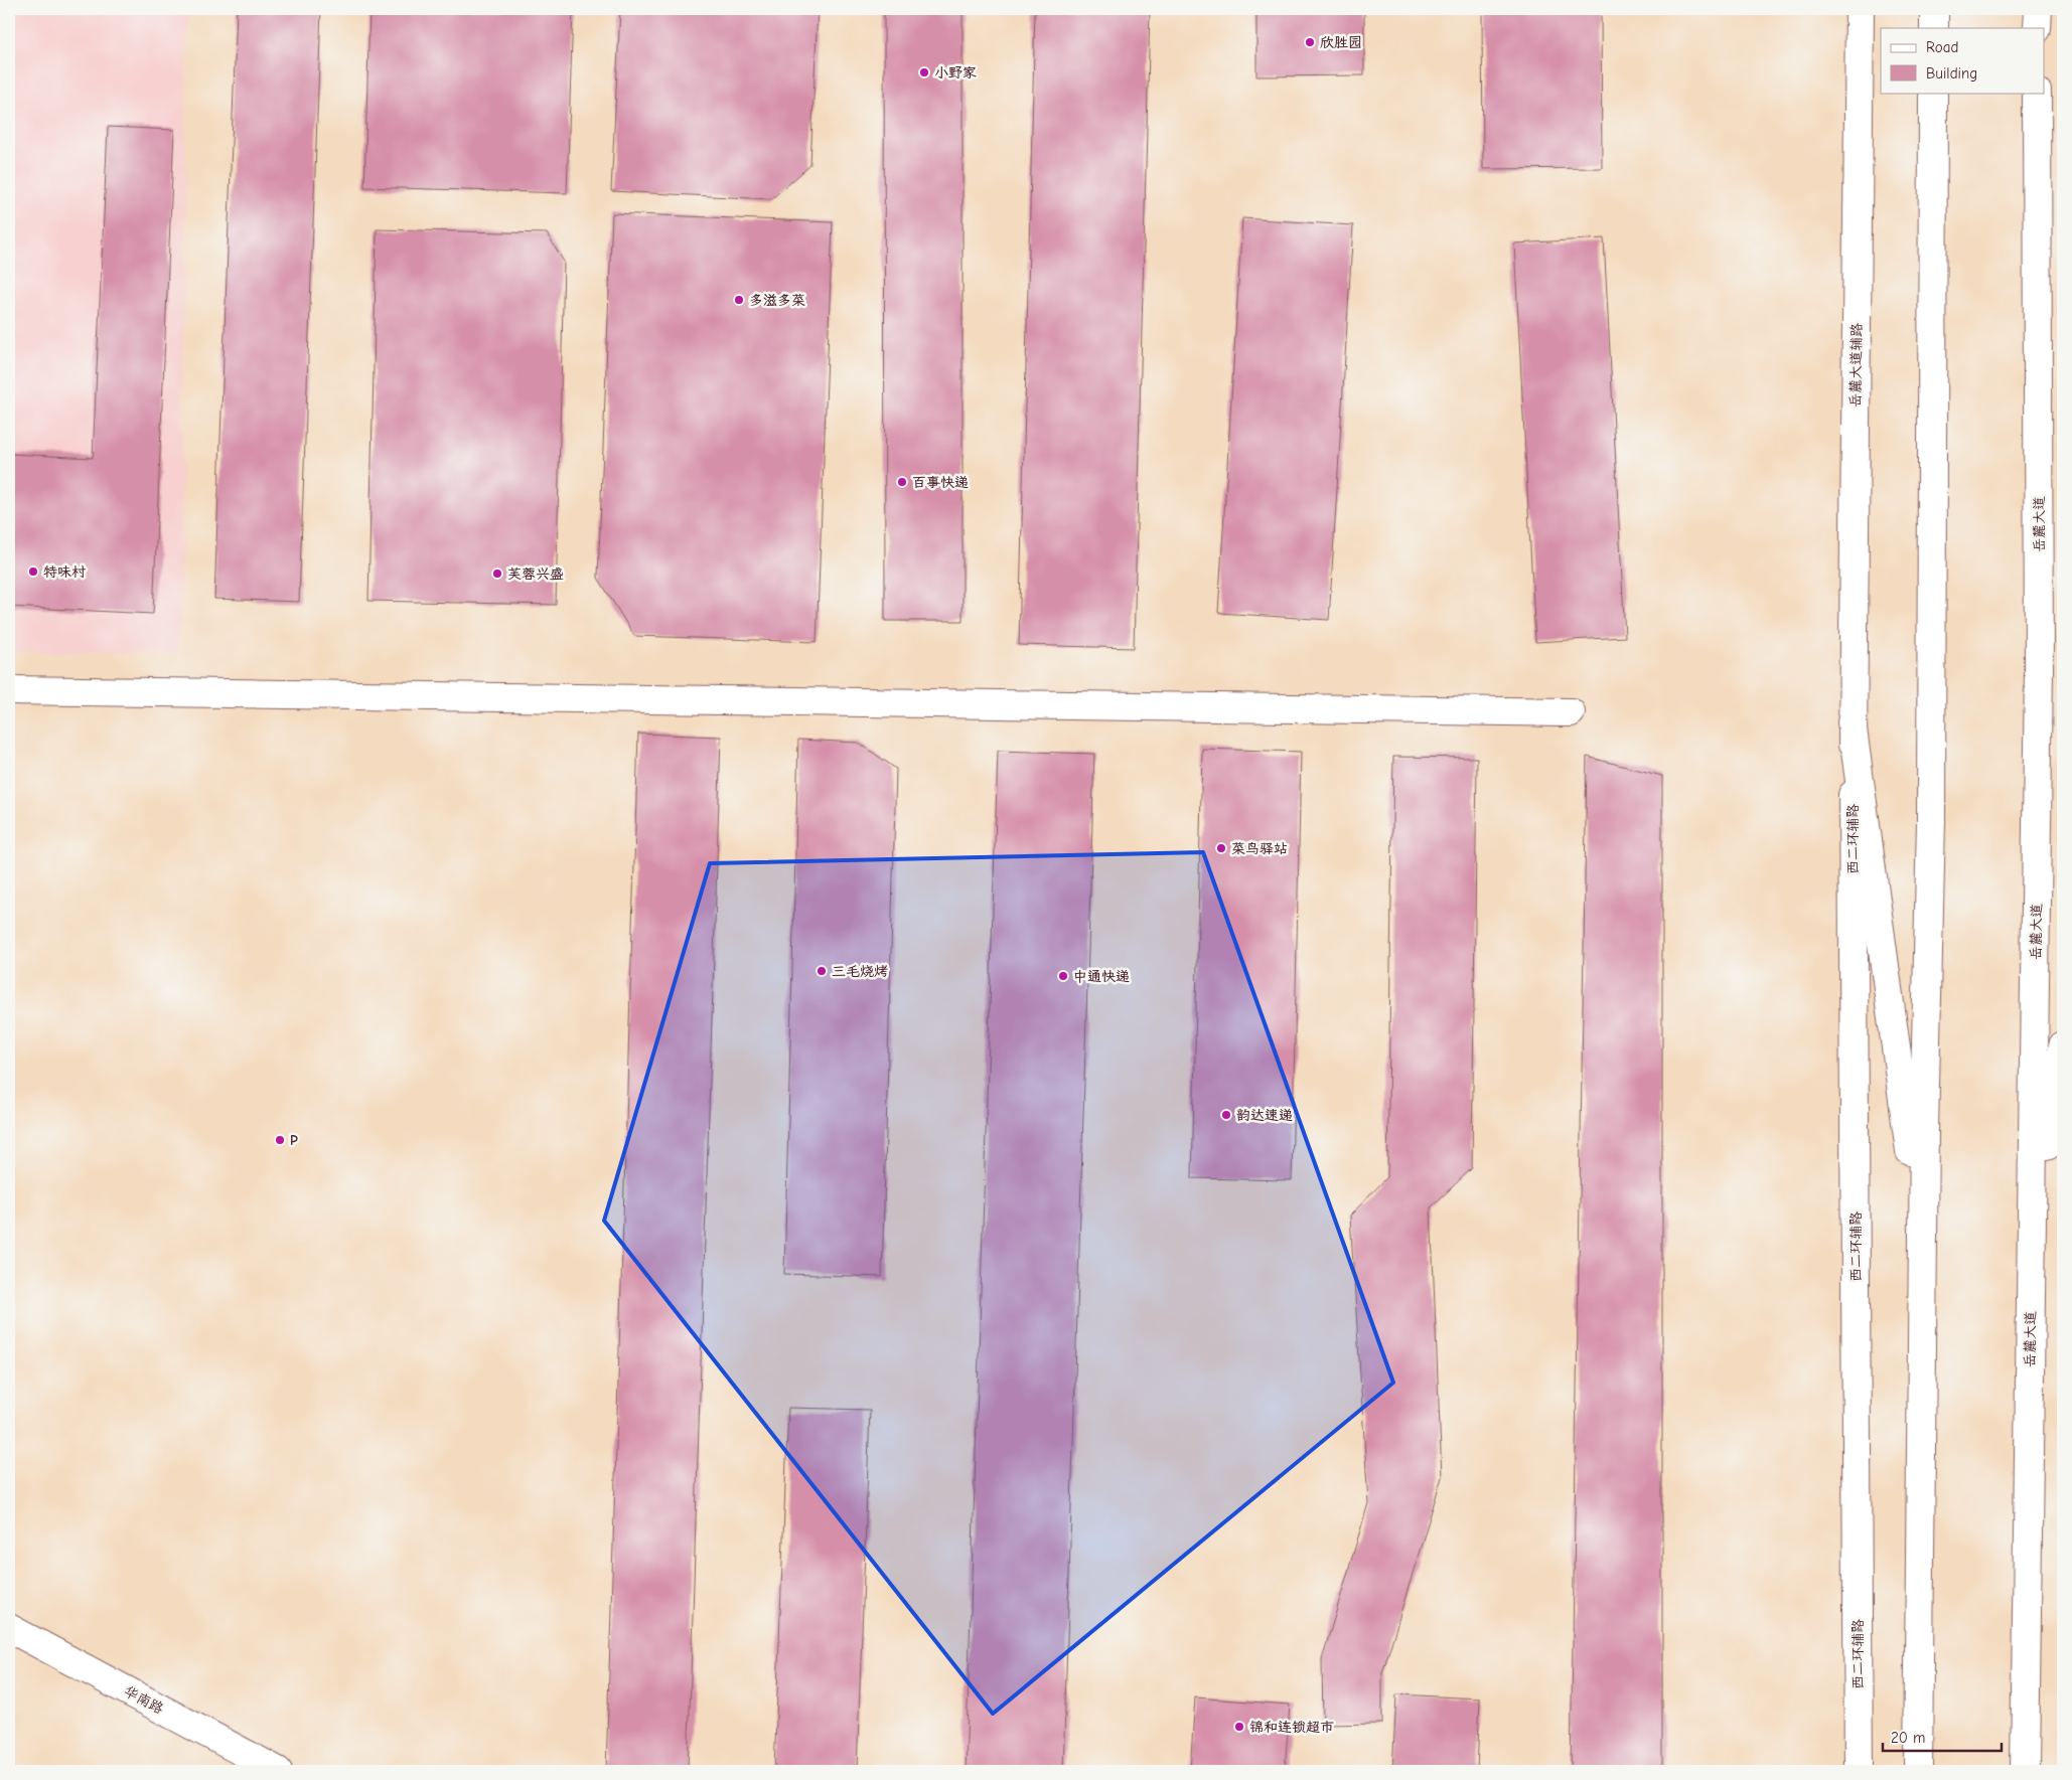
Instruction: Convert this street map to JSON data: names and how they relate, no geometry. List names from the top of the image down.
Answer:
{
  "streets": {
    "main road": [
      "岳麓大道辅路",
      "岳麓大道",
      "西二环辅路",
      "华南路"
    ]
  },
  "crossings": [
    ["岳麓大道辅路", "西二环辅路"]
  ],
  "places": [
    "欣胜园",
    "小野家",
    "多滋多菜",
    "百事快递",
    "特味村",
    "芙蓉兴盛",
    "菜鸟驿站",
    "三毛烧烤",
    "中通快递",
    "韵达速递",
    "P",
    "锦和连锁超市"
  ],
  "legend": ["Road", "Building"],
  "scale_bar": "20 m"
}
